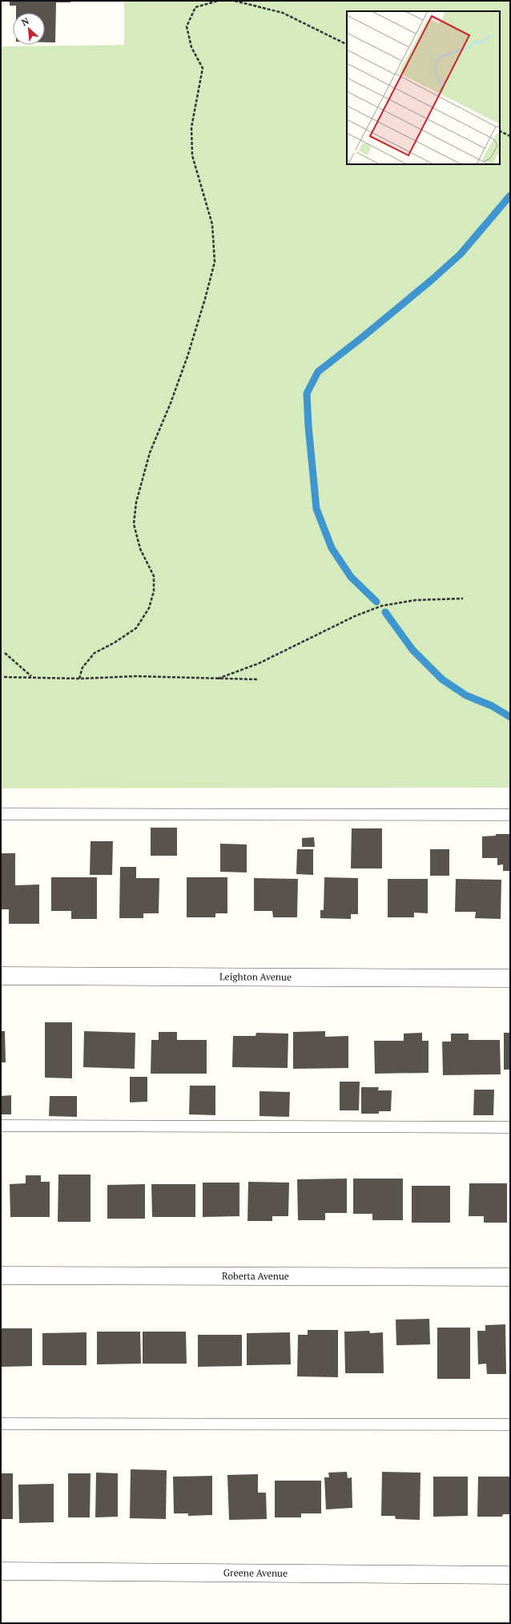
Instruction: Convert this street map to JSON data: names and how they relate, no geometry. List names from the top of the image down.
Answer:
{
  "streets": {
    "street": ["Leighton Avenue", "Roberta Avenue", "Greene Avenue"]
  },
  "north": "top left"
}
